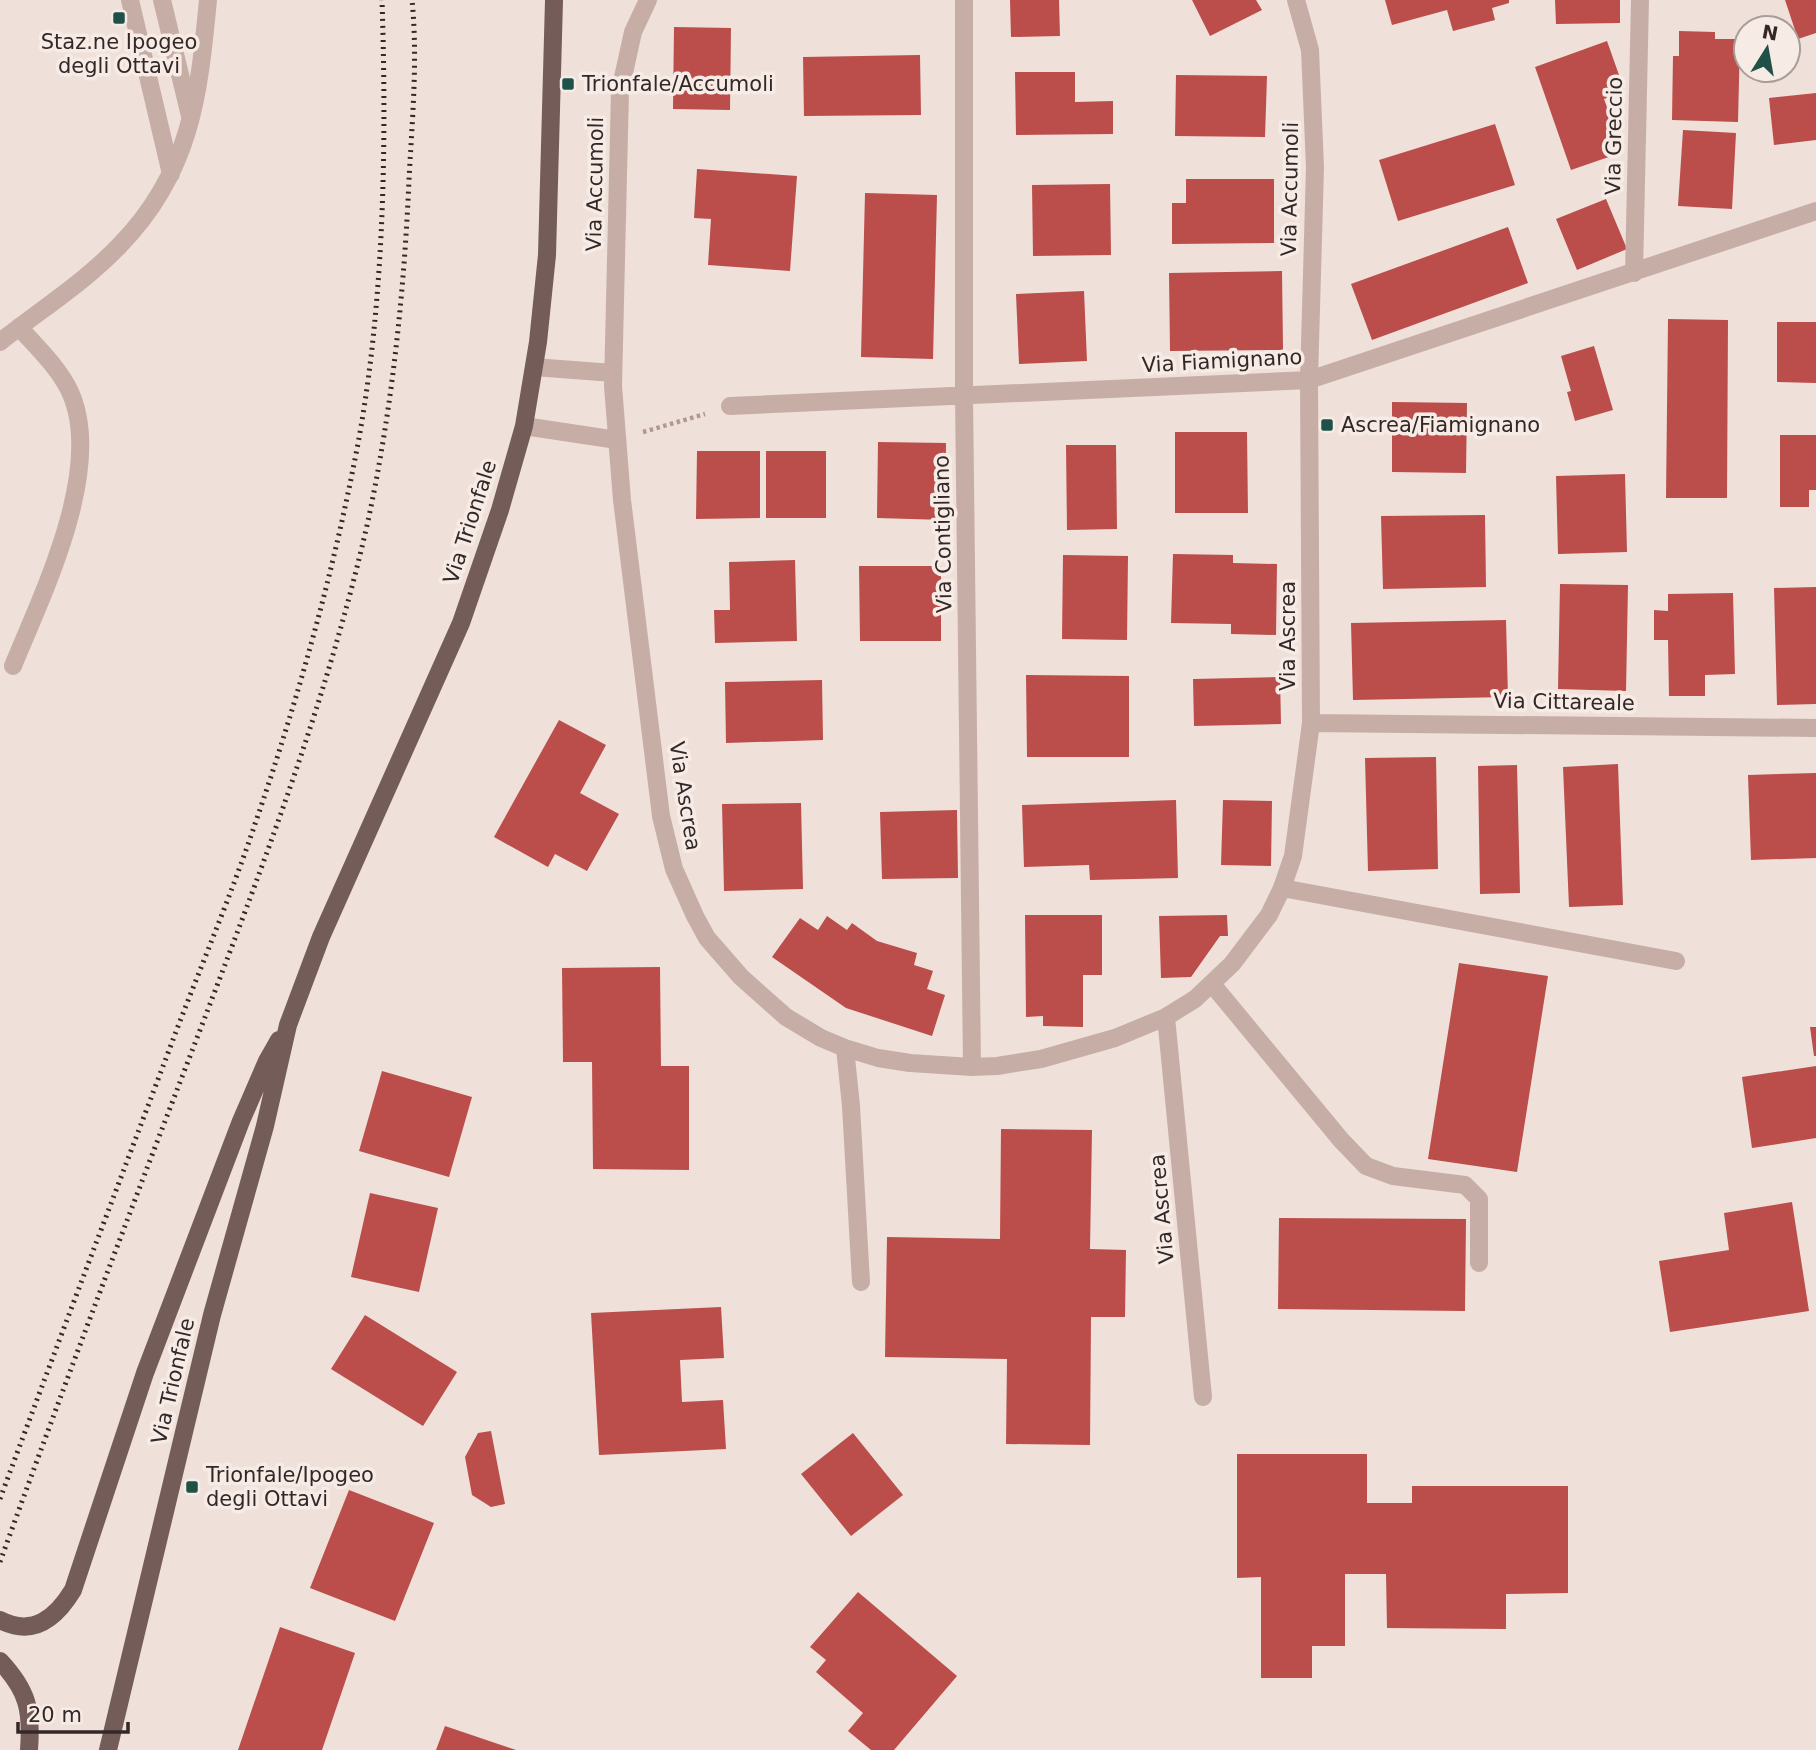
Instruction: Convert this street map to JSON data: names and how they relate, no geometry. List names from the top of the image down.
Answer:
{
  "streets": {
    "main road": ["Via Trionfale"],
    "street": [
      "Via Greccio",
      "Via Accumoli",
      "Via Fiamignano",
      "Via Contigliano",
      "Via Ascrea",
      "Via Cittareale"
    ]
  },
  "crossings": [
    ["Via Greccio", "Via Fiamignano"],
    ["Via Accumoli", "Via Fiamignano"],
    ["Via Accumoli", "Via Ascrea"],
    ["Via Fiamignano", "Via Contigliano"],
    ["Via Fiamignano", "Via Ascrea"],
    ["Via Contigliano", "Via Ascrea"],
    ["Via Ascrea", "Via Cittareale"]
  ],
  "places": {
    "transit": [
      "Staz.ne Ipogeo degli Ottavi",
      "Trionfale/Accumoli",
      "Ascrea/Fiamignano",
      "Trionfale/Ipogeo degli Ottavi"
    ]
  },
  "scale_bar": "20 m",
  "north": "top"
}
